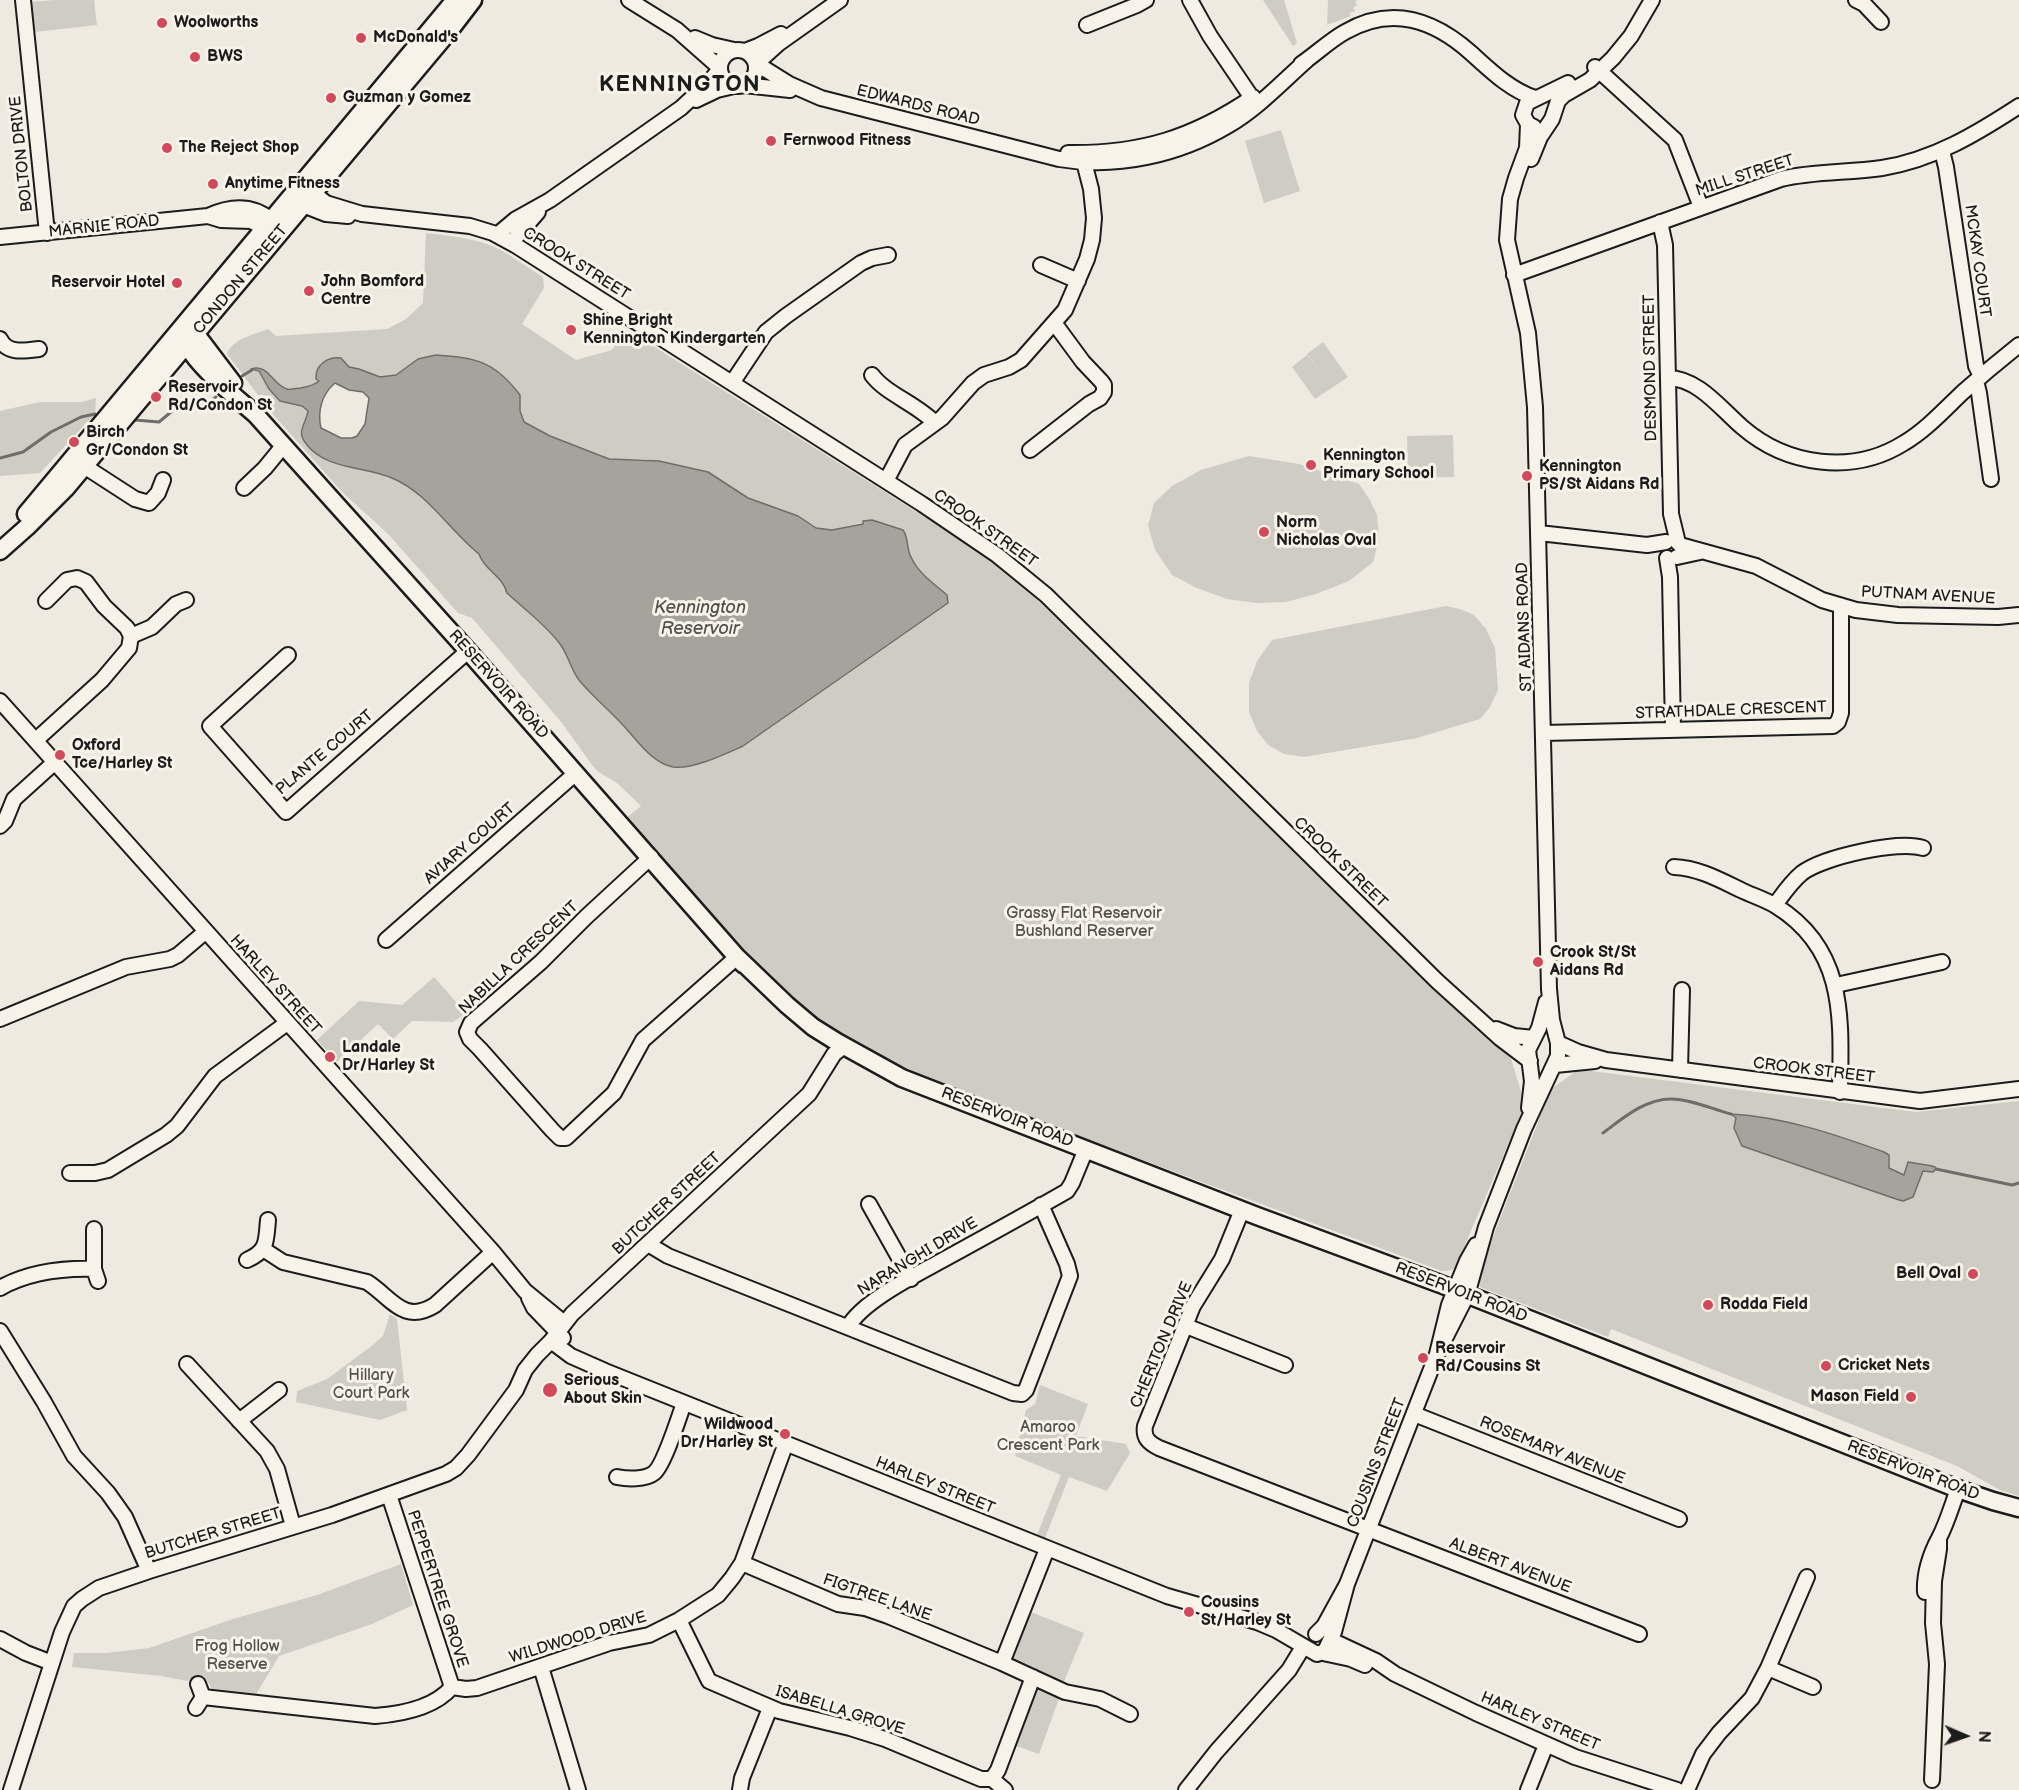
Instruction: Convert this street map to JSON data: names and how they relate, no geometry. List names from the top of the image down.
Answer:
{
  "streets": {
    "main road": ["CONDON STREET", "RESERVOIR ROAD"],
    "street": [
      "EDWARDS ROAD",
      "BOLTON DRIVE",
      "MILL STREET",
      "MARNIE ROAD",
      "MCKAY COURT",
      "CROOK STREET",
      "DESMOND STREET",
      "PUTNAM AVENUE",
      "ST AIDANS ROAD",
      "STRATHDALE CRESCENT",
      "PLANTE COURT",
      "AVIARY COURT",
      "NABILLA CRESCENT",
      "HARLEY STREET",
      "BUTCHER STREET",
      "NARANGHI DRIVE",
      "CHERITON DRIVE",
      "ROSEMARY AVENUE",
      "COUSINS STREET",
      "ALBERT AVENUE",
      "PEPPERTREE GROVE",
      "FIGTREE LANE",
      "WILDWOOD DRIVE",
      "ISABELLA GROVE"
    ]
  },
  "crossings": [
    ["EDWARDS ROAD", "ST AIDANS ROAD"],
    ["BOLTON DRIVE", "MARNIE ROAD"],
    ["MILL STREET", "MCKAY COURT"],
    ["MILL STREET", "DESMOND STREET"],
    ["MILL STREET", "ST AIDANS ROAD"],
    ["MARNIE ROAD", "CONDON STREET"],
    ["CROOK STREET", "CONDON STREET"],
    ["CROOK STREET", "ST AIDANS ROAD"],
    ["CROOK STREET", "COUSINS STREET"],
    ["CONDON STREET", "RESERVOIR ROAD"],
    ["DESMOND STREET", "PUTNAM AVENUE"],
    ["PUTNAM AVENUE", "ST AIDANS ROAD"],
    ["PUTNAM AVENUE", "STRATHDALE CRESCENT"],
    ["ST AIDANS ROAD", "STRATHDALE CRESCENT"],
    ["ST AIDANS ROAD", "COUSINS STREET"],
    ["RESERVOIR ROAD", "PLANTE COURT"],
    ["RESERVOIR ROAD", "AVIARY COURT"],
    ["RESERVOIR ROAD", "NABILLA CRESCENT"],
    ["RESERVOIR ROAD", "BUTCHER STREET"],
    ["RESERVOIR ROAD", "NARANGHI DRIVE"],
    ["RESERVOIR ROAD", "CHERITON DRIVE"],
    ["RESERVOIR ROAD", "COUSINS STREET"],
    ["HARLEY STREET", "BUTCHER STREET"],
    ["HARLEY STREET", "COUSINS STREET"],
    ["HARLEY STREET", "WILDWOOD DRIVE"],
    ["BUTCHER STREET", "PEPPERTREE GROVE"],
    ["CHERITON DRIVE", "COUSINS STREET"],
    ["CHERITON DRIVE", "ALBERT AVENUE"],
    ["ROSEMARY AVENUE", "COUSINS STREET"],
    ["COUSINS STREET", "ALBERT AVENUE"],
    ["PEPPERTREE GROVE", "WILDWOOD DRIVE"],
    ["FIGTREE LANE", "WILDWOOD DRIVE"],
    ["WILDWOOD DRIVE", "ISABELLA GROVE"]
  ],
  "districts": ["KENNINGTON"],
  "water": ["Kennington Reservoir"],
  "parks": [
    "Grassy Flat Reservoir Bushland Reserver",
    "Hillary Court Park",
    "Amaroo Crescent Park",
    "Frog Hollow Reserve"
  ],
  "places": [
    "Woolworths",
    "McDonald's",
    "BWS",
    "Guzman y Gomez",
    "Fernwood Fitness",
    "The Reject Shop",
    "Anytime Fitness",
    "Reservoir Hotel",
    "John Bomford Centre",
    "Shine Bright Kennington Kindergarten",
    "Reservoir Rd/Condon St",
    "Birch Gr/Condon St",
    "Kennington Primary School",
    "Kennington PS/St Aidans Rd",
    "Norm Nicholas Oval",
    "Oxford Tce/Harley St",
    "Crook St/St Aidans Rd",
    "Landale Dr/Harley St",
    "Bell Oval",
    "Rodda Field",
    "Reservoir Rd/Cousins St",
    "Cricket Nets",
    "Serious About Skin",
    "Mason Field",
    "Wildwood Dr/Harley St",
    "Cousins St/Harley St"
  ],
  "north": "right"
}
